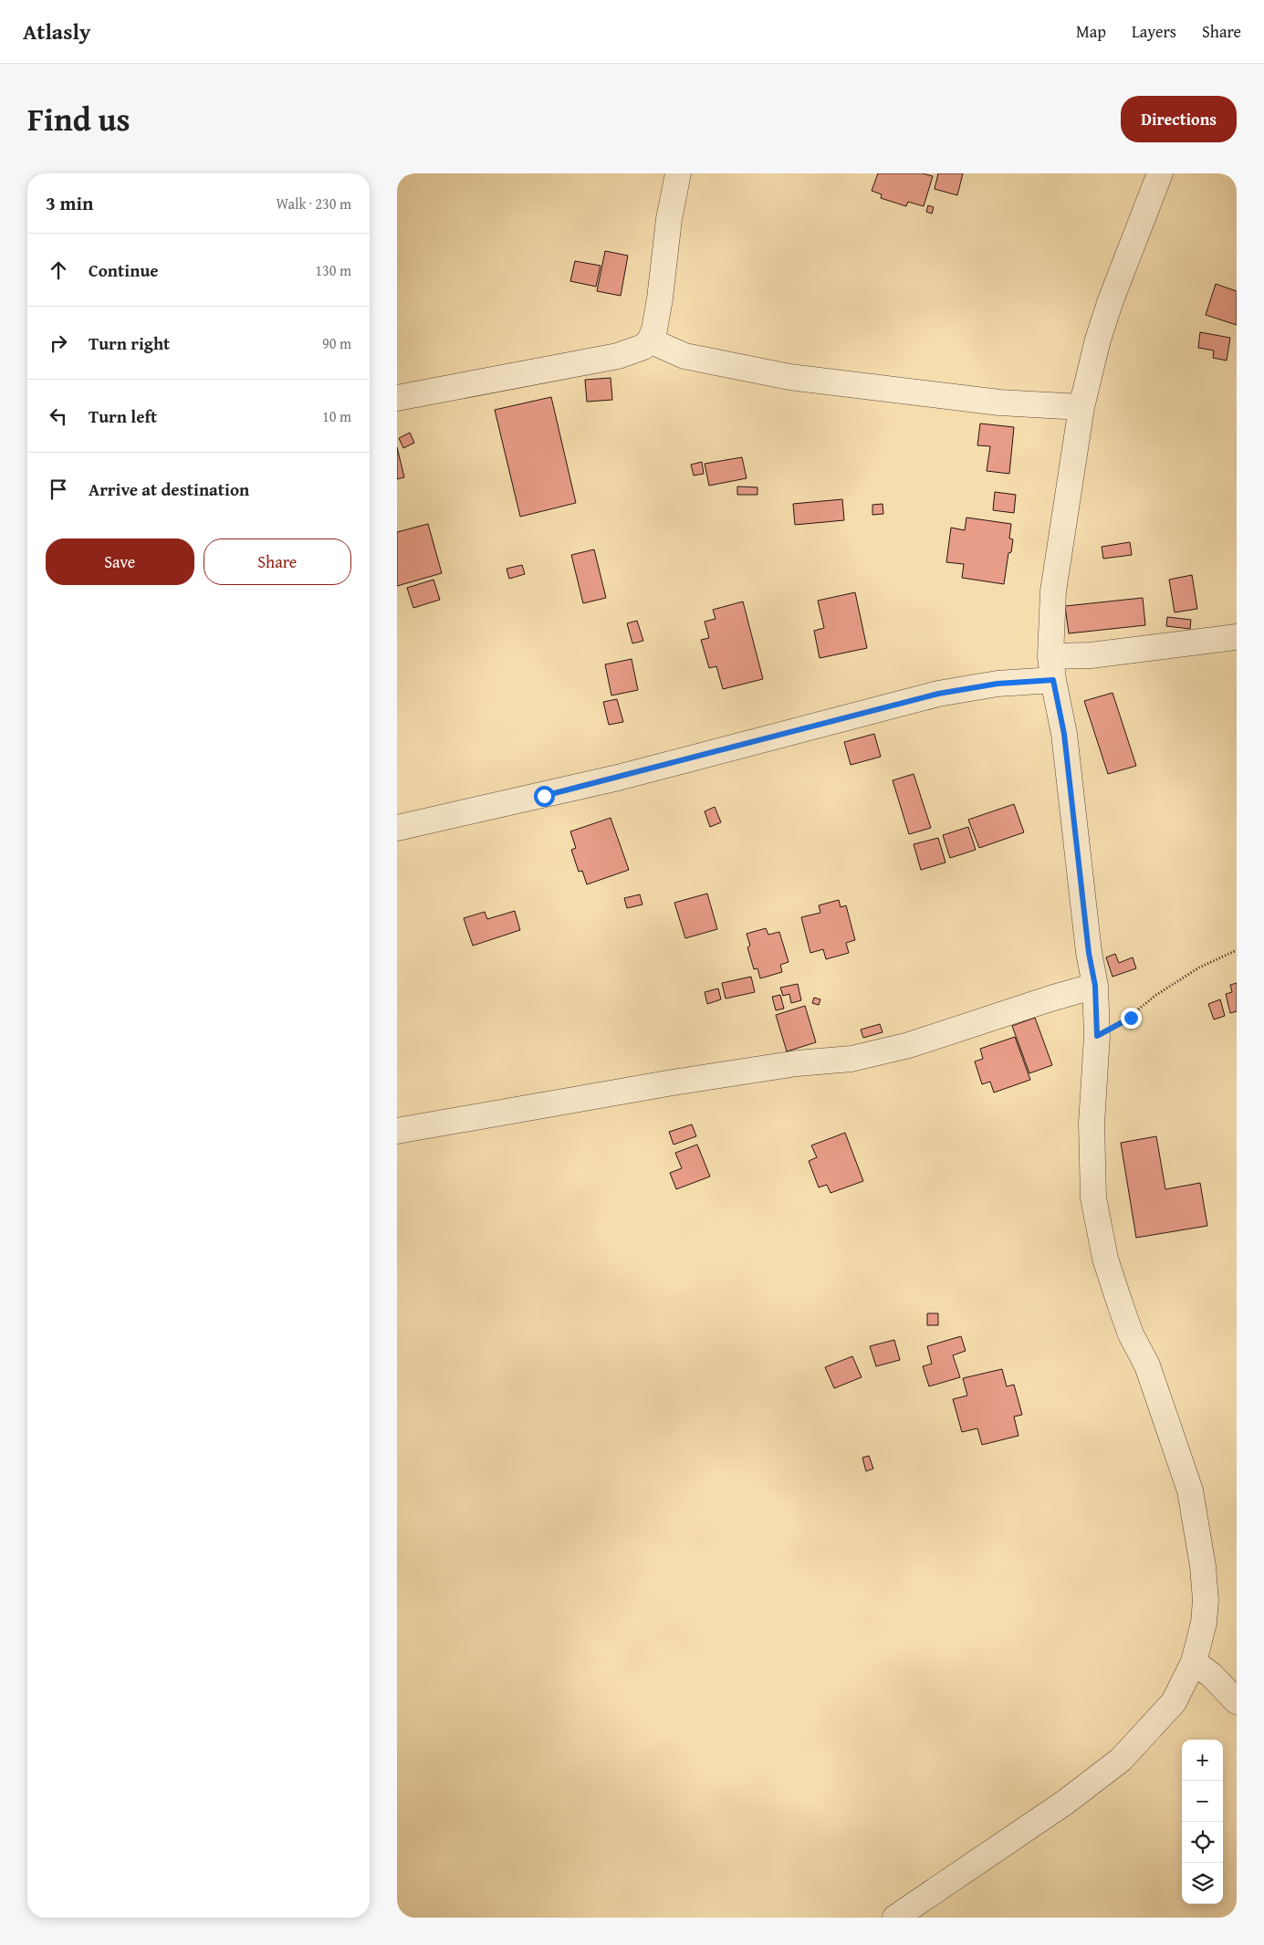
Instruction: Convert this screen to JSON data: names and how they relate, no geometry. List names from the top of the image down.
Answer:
{
  "page": {
    "header": "Atlasly",
    "nav": ["Map", "Layers", "Share"],
    "title": "Find us",
    "buttons": [
      "Directions",
      ["Save", "Share"]
    ],
    "heading": ["3 min", "Walk · 230 m"],
    "list": [
      ["Continue", "130 m"],
      ["Turn right", "90 m"],
      ["Turn left", "10 m"],
      "Arrive at destination"
    ],
    "map_buttons": ["+", "−"]
  }
}
